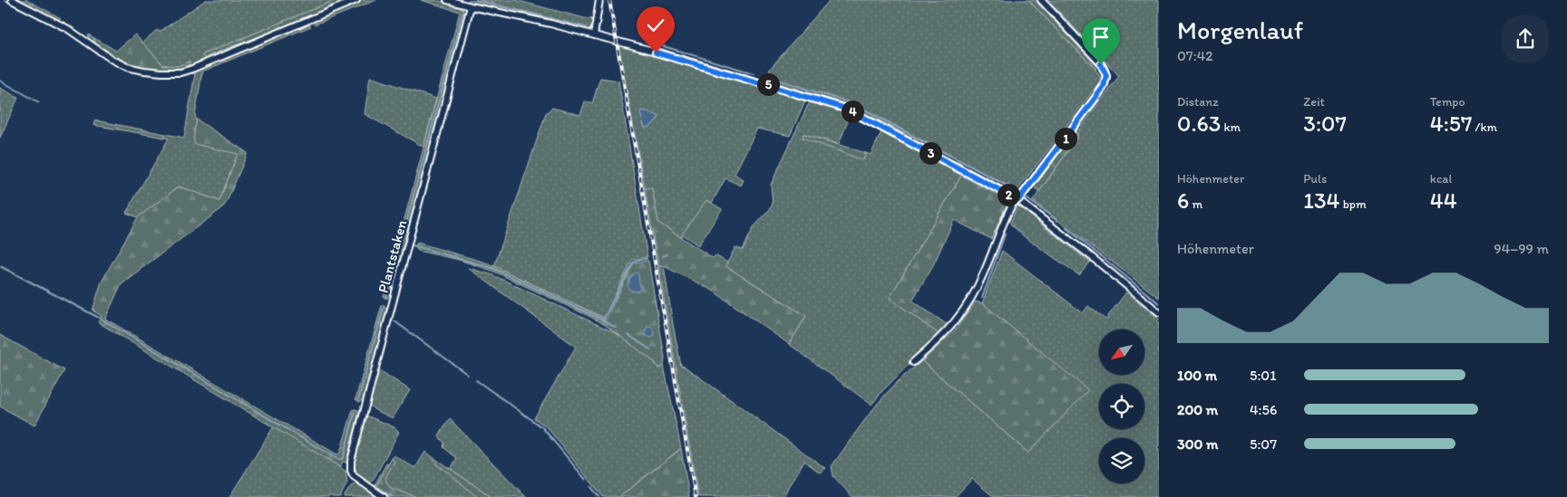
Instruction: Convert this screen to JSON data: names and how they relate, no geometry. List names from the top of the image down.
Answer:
{
  "streets": {
    "street": ["Plantstaken"]
  },
  "north": "bottom left",
  "page": {
    "heading": ["Morgenlauf", "07:42"],
    "pins": [
      "5",
      "4",
      "1",
      "3",
      "2"
    ],
    "stats": [
      ["Distanz", "0.63 km"],
      ["Zeit", "3:07"],
      ["Tempo", "4:57 /km"],
      ["Höhenmeter", "6 m"],
      ["Puls", "134 bpm"],
      ["kcal", "44"]
    ],
    "chart": ["Höhenmeter", "94–99 m"],
    "list": [
      {
        "name": "100 m",
        "note": "5:01"
      },
      {
        "name": "200 m",
        "note": "4:56"
      },
      {
        "name": "300 m",
        "note": "5:07"
      }
    ]
  }
}
